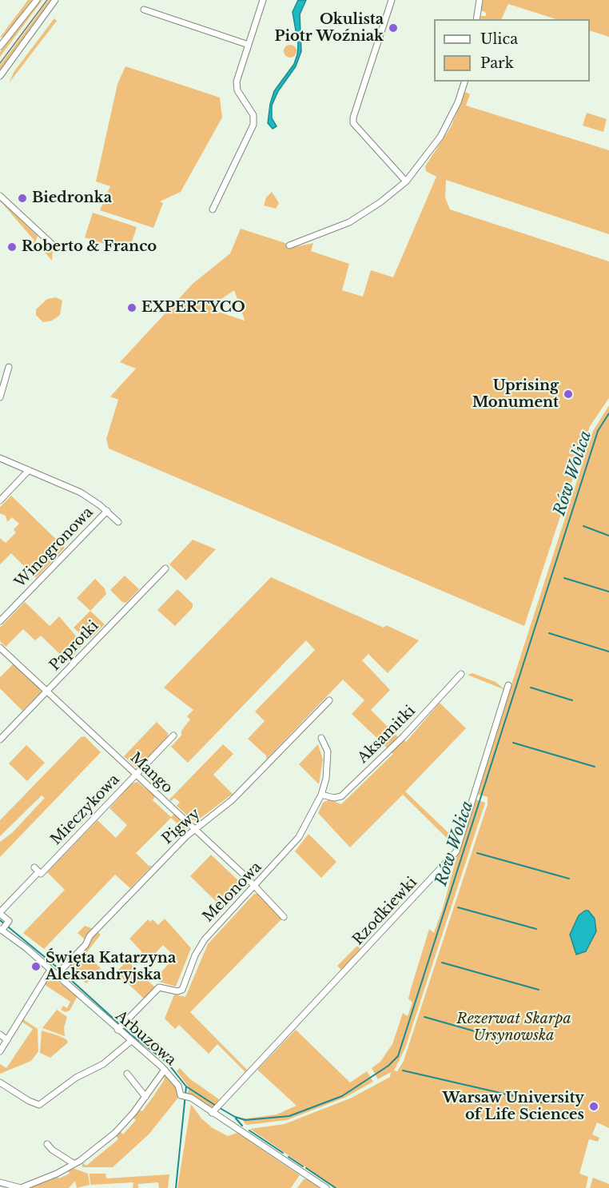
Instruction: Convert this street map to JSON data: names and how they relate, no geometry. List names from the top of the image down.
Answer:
{
  "streets": {
    "street": [
      "Winogronowa",
      "Paprotki",
      "Aksamitki",
      "Mango",
      "Mieczykowa",
      "Pigwy",
      "Melonowa",
      "Rzodkiewki",
      "Arbuzowa"
    ]
  },
  "crossings": [
    ["Paprotki", "Mango"],
    ["Aksamitki", "Melonowa"],
    ["Mango", "Mieczykowa"],
    ["Mango", "Pigwy"],
    ["Mango", "Melonowa"],
    ["Pigwy", "Arbuzowa"],
    ["Melonowa", "Arbuzowa"],
    ["Rzodkiewki", "Arbuzowa"]
  ],
  "water": ["Rów Wolica"],
  "parks": ["Rezerwat Skarpa Ursynowska"],
  "places": [
    "Okulista Piotr Woźniak",
    "Biedronka",
    "Roberto & Franco",
    "EXPERTYCO",
    "Uprising Monument",
    "Święta Katarzyna Aleksandryjska",
    "Warsaw University of Life Sciences"
  ],
  "legend": ["Ulica", "Park"]
}
